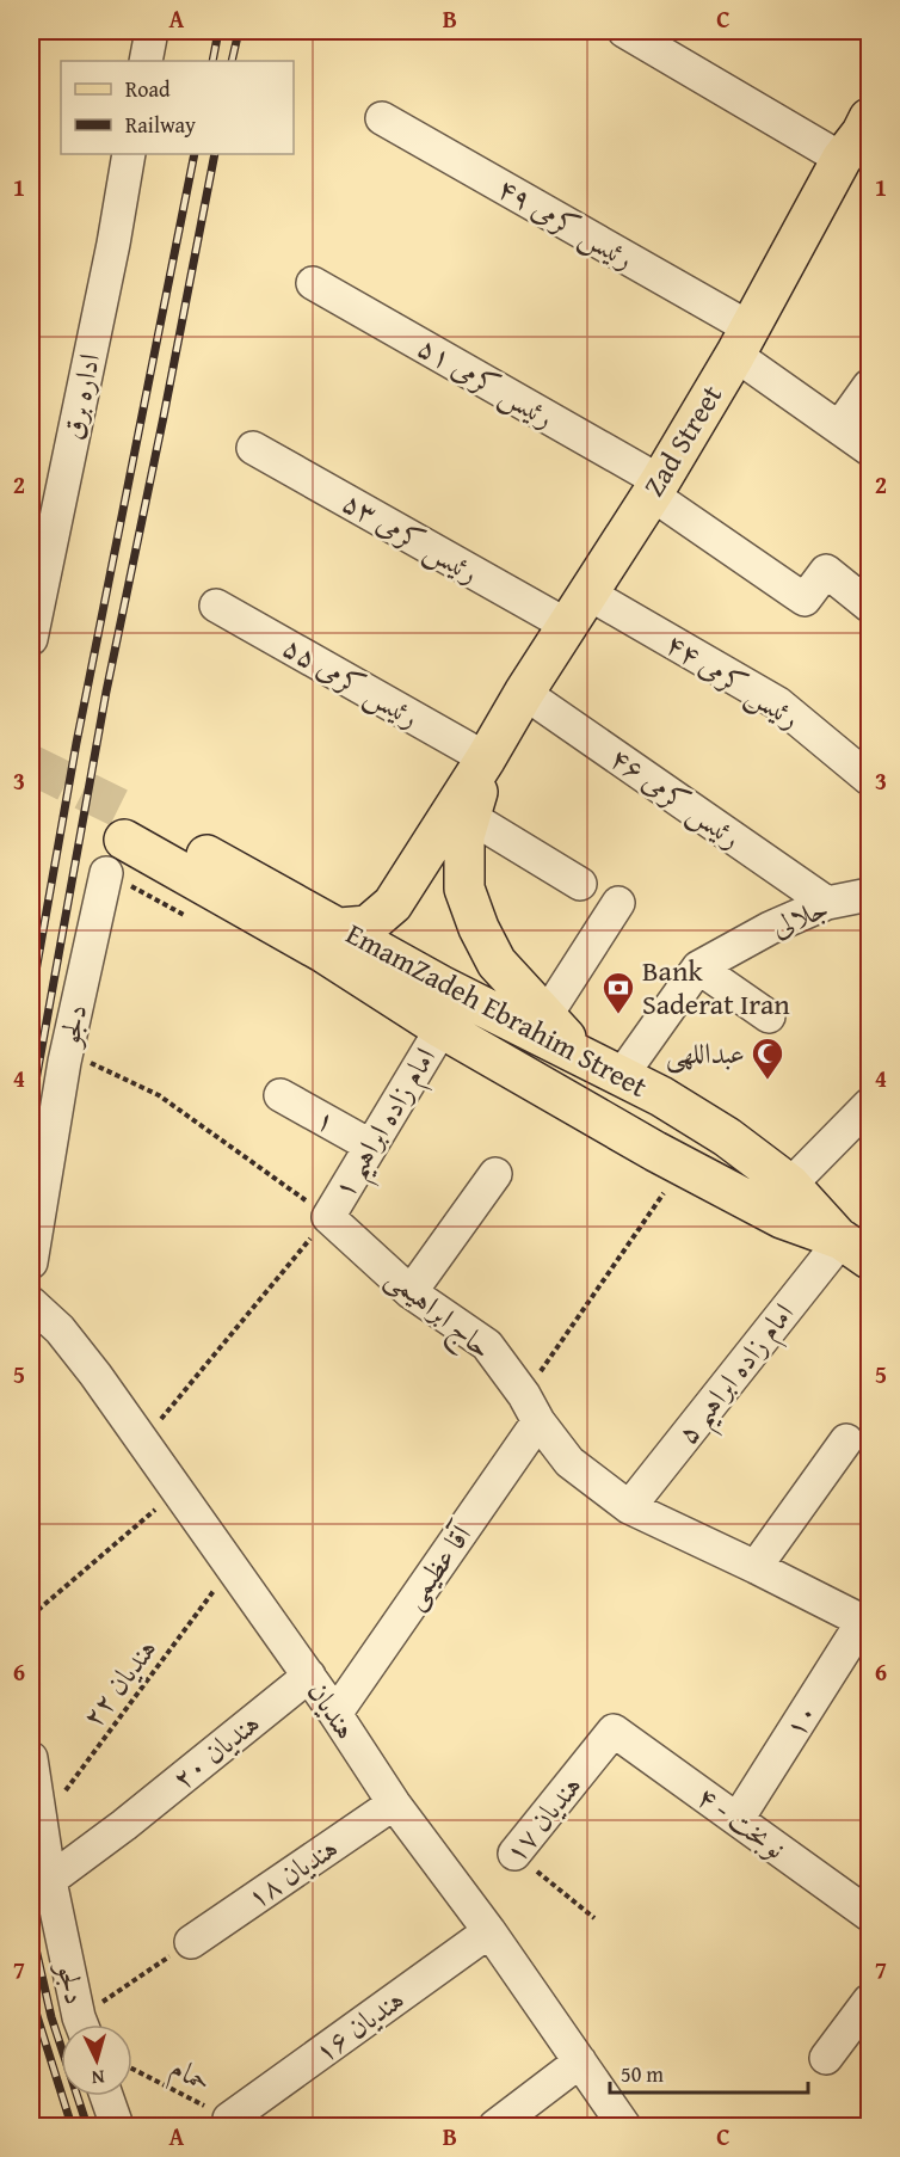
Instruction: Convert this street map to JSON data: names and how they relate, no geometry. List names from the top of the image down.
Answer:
{
  "streets": {
    "main road": ["Zad Street", "EmamZadeh Ebrahim Street"],
    "street": [
      "رئیس کرمی ۴۹",
      "رئیس کرمی ۵۱",
      "اداره برق",
      "رئیس کرمی ۵۳",
      "رئیس کرمی ۴۴",
      "رئیس کرمی ۵۵",
      "رئیس کرمی ۴۶",
      "جلالی",
      "دلجو",
      "۱",
      "امام زاده ابراهیم ۱",
      "حاج ابراهیمی",
      "امام زاده ابراهیم ۵",
      "آقا عظیمی",
      "هندیان",
      "۱۰",
      "هندیان ۲۰",
      "هندیان ۱۷",
      "۴ - نوبخت",
      "هندیان ۱۸",
      "هندیان ۱۶"
    ],
    "path": ["هندیان ۲۲", "حمام"]
  },
  "crossings": [
    ["رئیس کرمی ۴۹", "Zad Street"],
    ["رئیس کرمی ۵۱", "Zad Street"],
    ["Zad Street", "رئیس کرمی ۵۳"],
    ["Zad Street", "رئیس کرمی ۴۴"],
    ["Zad Street", "رئیس کرمی ۵۵"],
    ["Zad Street", "رئیس کرمی ۴۶"],
    ["رئیس کرمی ۴۶", "جلالی"],
    ["جلالی", "EmamZadeh Ebrahim Street"],
    ["EmamZadeh Ebrahim Street", "دلجو"],
    ["EmamZadeh Ebrahim Street", "امام زاده ابراهیم ۱"],
    ["EmamZadeh Ebrahim Street", "امام زاده ابراهیم ۵"],
    ["دلجو", "هندیان ۲۲"],
    ["دلجو", "هندیان ۲۰"],
    ["۱", "امام زاده ابراهیم ۱"],
    ["امام زاده ابراهیم ۱", "حاج ابراهیمی"],
    ["حاج ابراهیمی", "امام زاده ابراهیم ۵"],
    ["حاج ابراهیمی", "آقا عظیمی"],
    ["حاج ابراهیمی", "۱۰"],
    ["آقا عظیمی", "هندیان"],
    ["هندیان ۲۲", "هندیان"],
    ["هندیان", "هندیان ۲۰"],
    ["هندیان", "هندیان ۱۸"],
    ["هندیان", "هندیان ۱۶"],
    ["۱۰", "۴ - نوبخت"],
    ["هندیان ۱۷", "۴ - نوبخت"],
    ["هندیان ۱۶", "حمام"]
  ],
  "places": {
    "bank": ["Bank Saderat Iran"],
    "mosque": ["عبداللهی"]
  },
  "legend": ["Road", "Railway"],
  "scale_bar": "50 m",
  "north": "bottom",
  "grid": {
    "columns": ["A", "B", "C"],
    "rows": [
      "1",
      "2",
      "3",
      "4",
      "5",
      "6",
      "7"
    ]
  }
}
